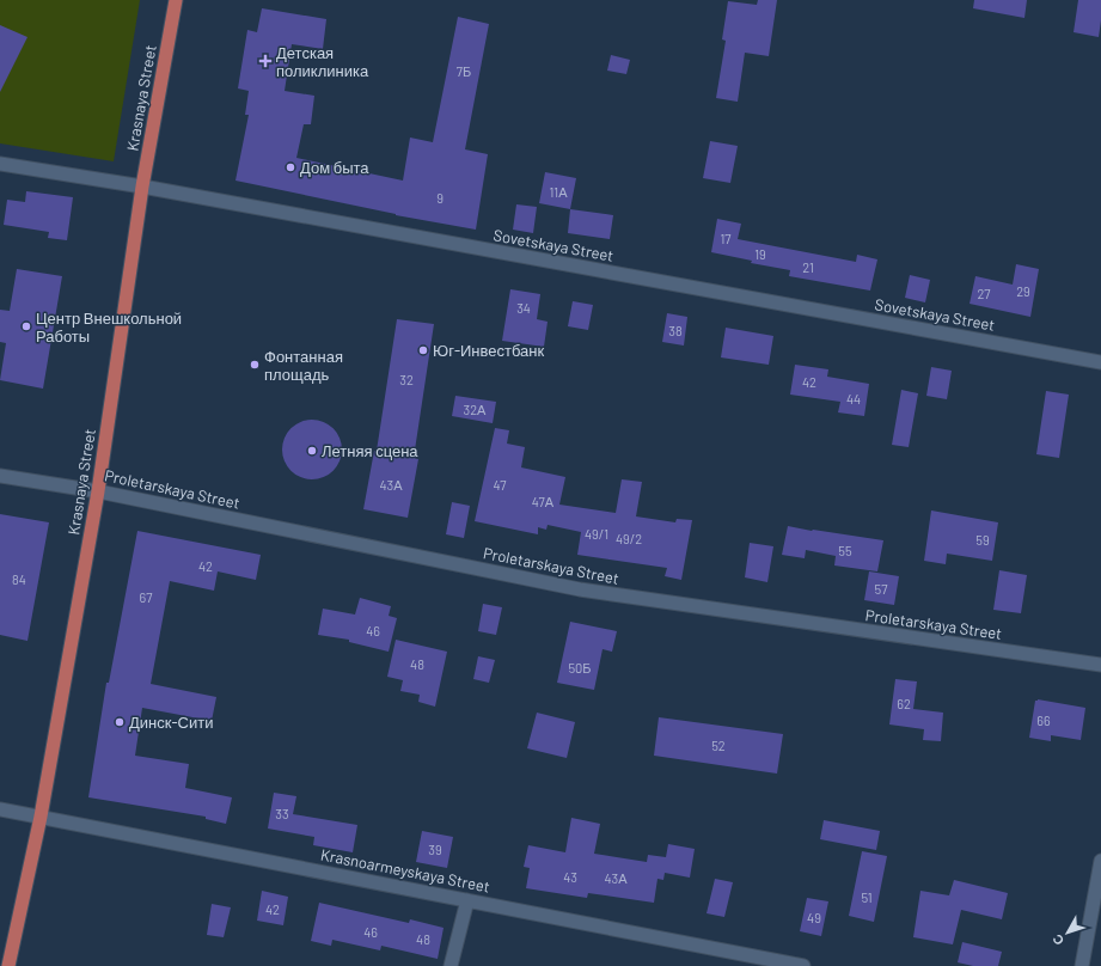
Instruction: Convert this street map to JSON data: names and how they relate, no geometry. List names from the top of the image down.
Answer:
{
  "streets": {
    "main road": ["Krasnaya Street"],
    "street": ["Sovetskaya Street", "Proletarskaya Street", "Krasnoarmeyskaya Street"]
  },
  "crossings": [
    ["Krasnaya Street", "Sovetskaya Street"],
    ["Krasnaya Street", "Proletarskaya Street"],
    ["Krasnaya Street", "Krasnoarmeyskaya Street"]
  ],
  "places": {
    "health": ["Детская поликлиника"],
    "other": [
      "Дом быта",
      "Центр Внешкольной Работы",
      "Юг-Инвестбанк",
      "Фонтанная площадь",
      "Летняя сцена",
      "Динск-Сити"
    ]
  },
  "house_numbers": [
    "7Б",
    "11А",
    "9",
    "17",
    "19",
    "21",
    "29",
    "27",
    "34",
    "38",
    "32",
    "42",
    "44",
    "32А",
    "43А",
    "47",
    "47А",
    "49/1",
    "49/2",
    "59",
    "55",
    "42",
    "84",
    "57",
    "67",
    "46",
    "48",
    "50Б",
    "62",
    "66",
    "52",
    "33",
    "39",
    "43",
    "43А",
    "51",
    "42",
    "49",
    "46",
    "48"
  ],
  "north": "bottom left"
}
